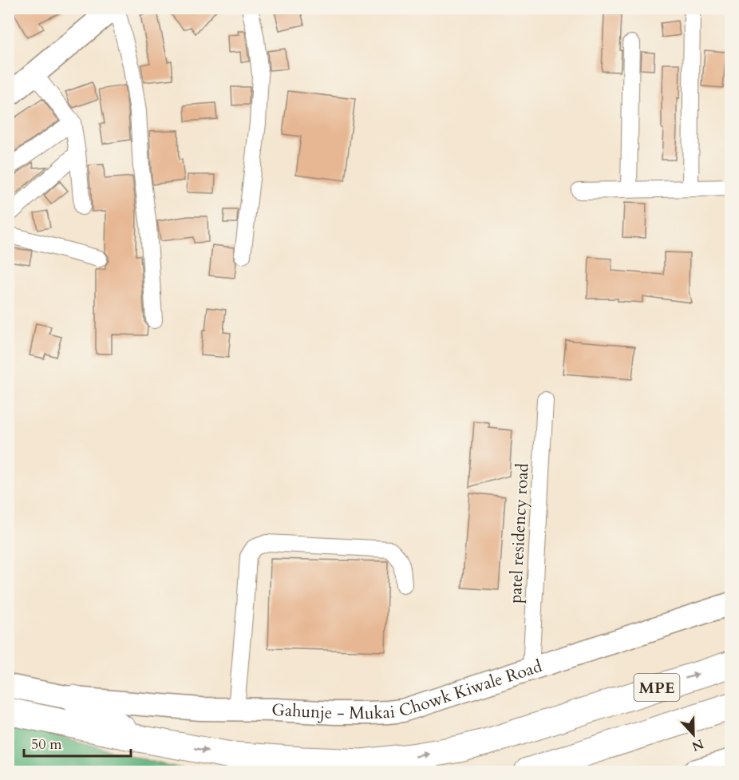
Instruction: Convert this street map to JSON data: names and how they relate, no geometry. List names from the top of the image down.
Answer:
{
  "streets": {
    "highway": ["MPE"],
    "street": ["patel residency road", "Gahunje - Mukai Chowk Kiwale Road"]
  },
  "crossings": [
    ["patel residency road", "Gahunje - Mukai Chowk Kiwale Road"]
  ],
  "scale_bar": "50 m",
  "north": "bottom"
}
